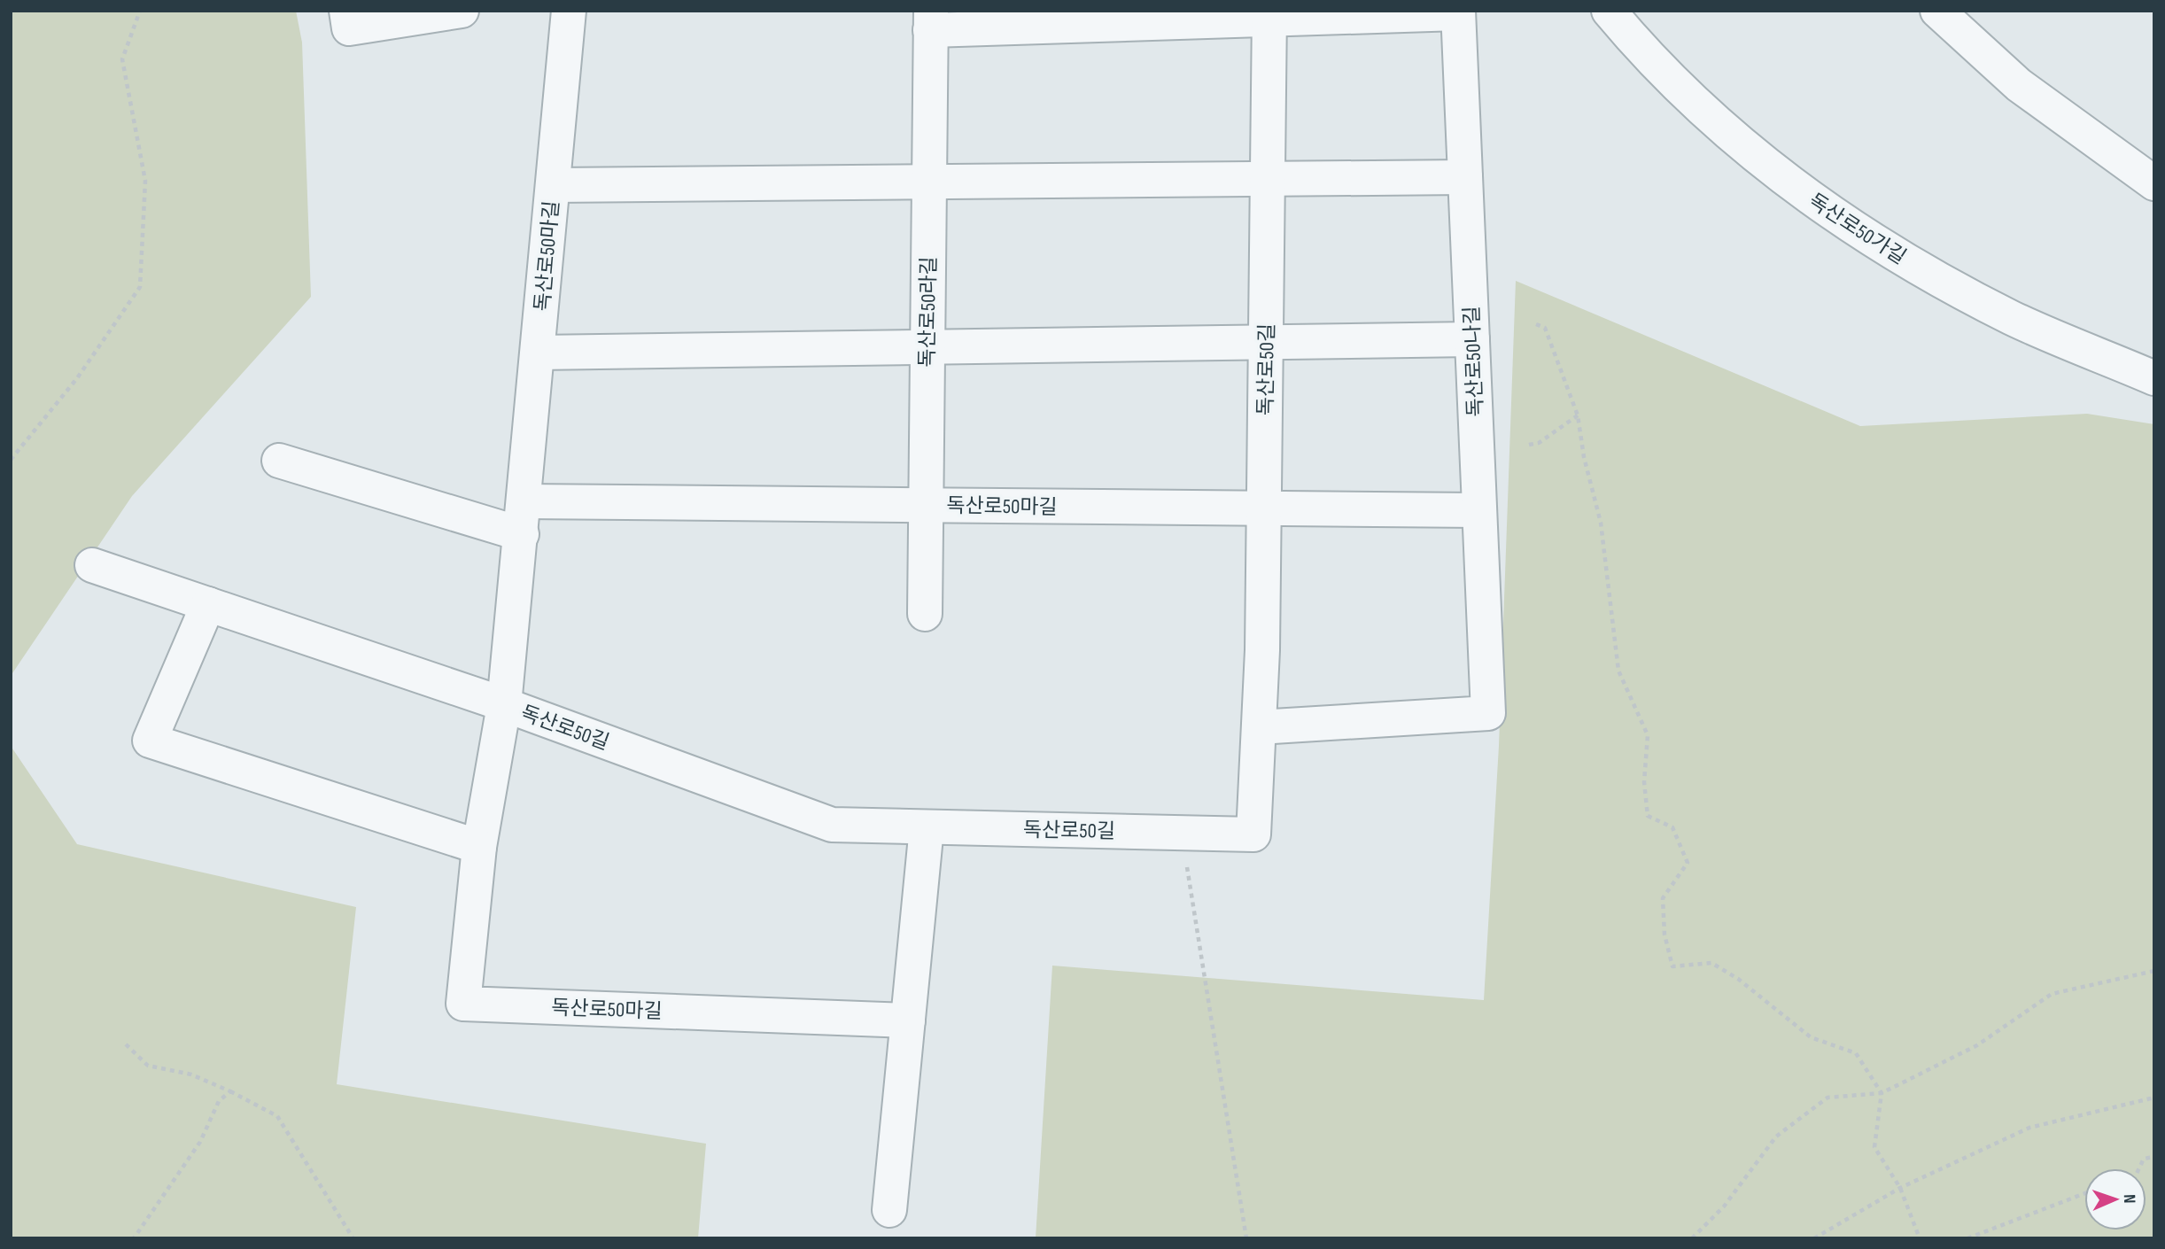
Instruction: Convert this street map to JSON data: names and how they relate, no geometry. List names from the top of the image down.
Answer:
{
  "streets": {
    "street": [
      "독산로50가길",
      "독산로50마길",
      "독산로50라길",
      "독산로50나길",
      "독산로50길"
    ]
  },
  "crossings": [
    ["독산로50마길", "독산로50라길"],
    ["독산로50마길", "독산로50나길"],
    ["독산로50마길", "독산로50길"],
    ["독산로50나길", "독산로50길"]
  ],
  "north": "right"
}
